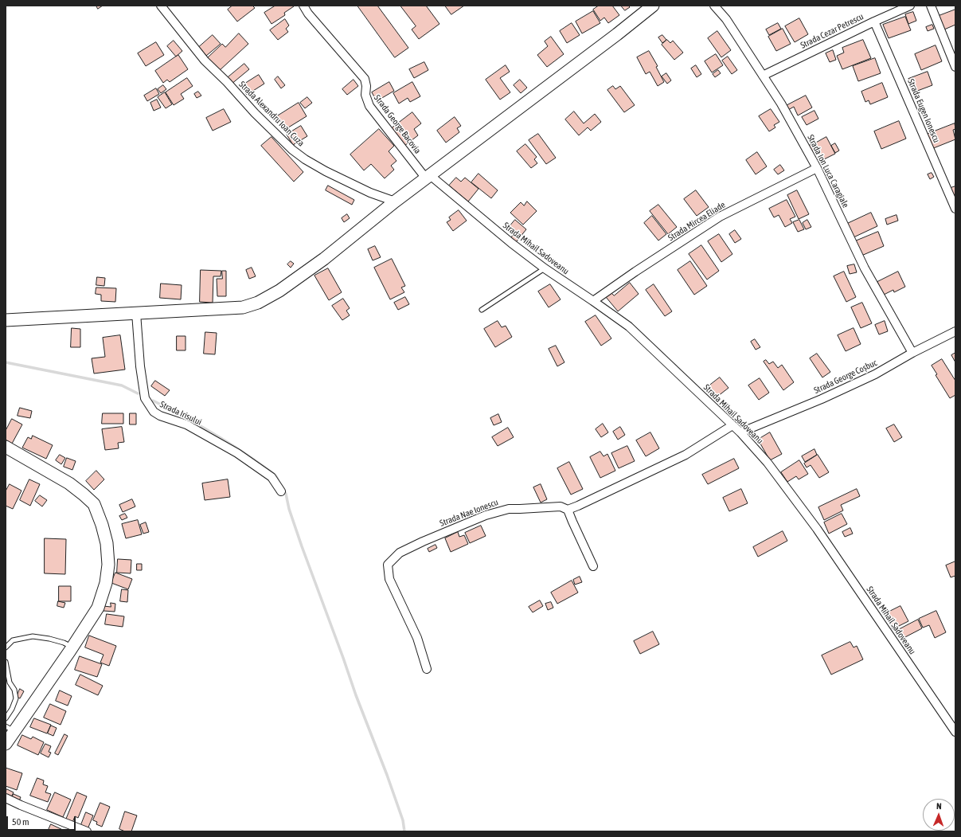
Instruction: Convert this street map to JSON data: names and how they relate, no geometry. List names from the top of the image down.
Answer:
{
  "streets": {
    "street": [
      "Strada Cezar Petrescu",
      "Strada Eugen Ionescu",
      "Strada Alexandru Ioan Cuza",
      "Strada George Bacovia",
      "Strada Ion Luca Caragiale",
      "Strada Mircea Eliade",
      "Strada Mihail Sadoveanu",
      "Strada George Coșbuc",
      "Strada Irisului",
      "Strada Nae Ionescu"
    ]
  },
  "crossings": [
    ["Strada Cezar Petrescu", "Strada Eugen Ionescu"],
    ["Strada Cezar Petrescu", "Strada Ion Luca Caragiale"],
    ["Strada George Bacovia", "Strada Mihail Sadoveanu"],
    ["Strada Ion Luca Caragiale", "Strada Mircea Eliade"],
    ["Strada Ion Luca Caragiale", "Strada George Coșbuc"],
    ["Strada Mircea Eliade", "Strada Mihail Sadoveanu"],
    ["Strada Mihail Sadoveanu", "Strada George Coșbuc"]
  ],
  "scale_bar": "50 m",
  "north": "top"
}
